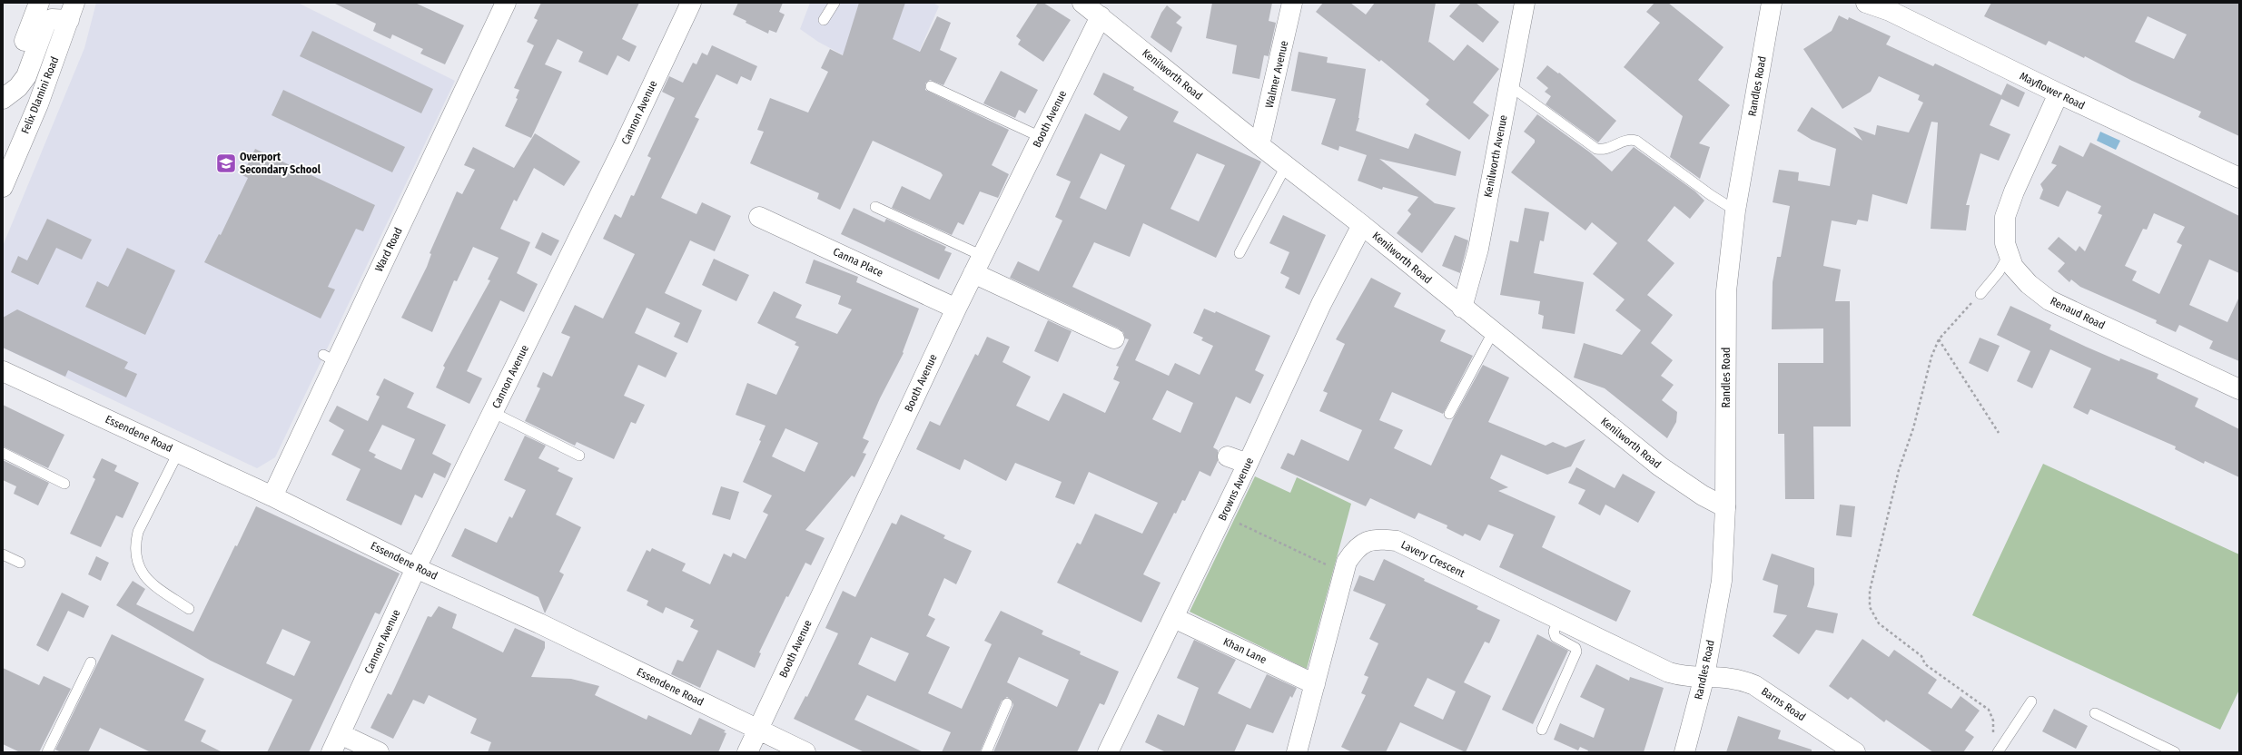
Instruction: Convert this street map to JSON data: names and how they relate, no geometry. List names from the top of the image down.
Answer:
{
  "streets": {
    "street": [
      "Kenilworth Road",
      "Walmer Avenue",
      "Randles Road",
      "Mayflower Road",
      "Felix Dlamini Road",
      "Cannon Avenue",
      "Booth Avenue",
      "Kenilworth Avenue",
      "Ward Road",
      "Canna Place",
      "Renaud Road",
      "Essendene Road",
      "Browns Avenue",
      "Lavery Crescent",
      "Khan Lane",
      "Barns Road"
    ]
  },
  "crossings": [
    ["Kenilworth Road", "Walmer Avenue"],
    ["Kenilworth Road", "Randles Road"],
    ["Kenilworth Road", "Booth Avenue"],
    ["Kenilworth Road", "Kenilworth Avenue"],
    ["Kenilworth Road", "Browns Avenue"],
    ["Randles Road", "Lavery Crescent"],
    ["Randles Road", "Barns Road"],
    ["Mayflower Road", "Renaud Road"],
    ["Cannon Avenue", "Essendene Road"],
    ["Booth Avenue", "Canna Place"],
    ["Booth Avenue", "Essendene Road"],
    ["Ward Road", "Essendene Road"],
    ["Browns Avenue", "Khan Lane"],
    ["Lavery Crescent", "Khan Lane"],
    ["Lavery Crescent", "Barns Road"]
  ],
  "places": {
    "school or university": ["Overport Secondary School"]
  }
}
